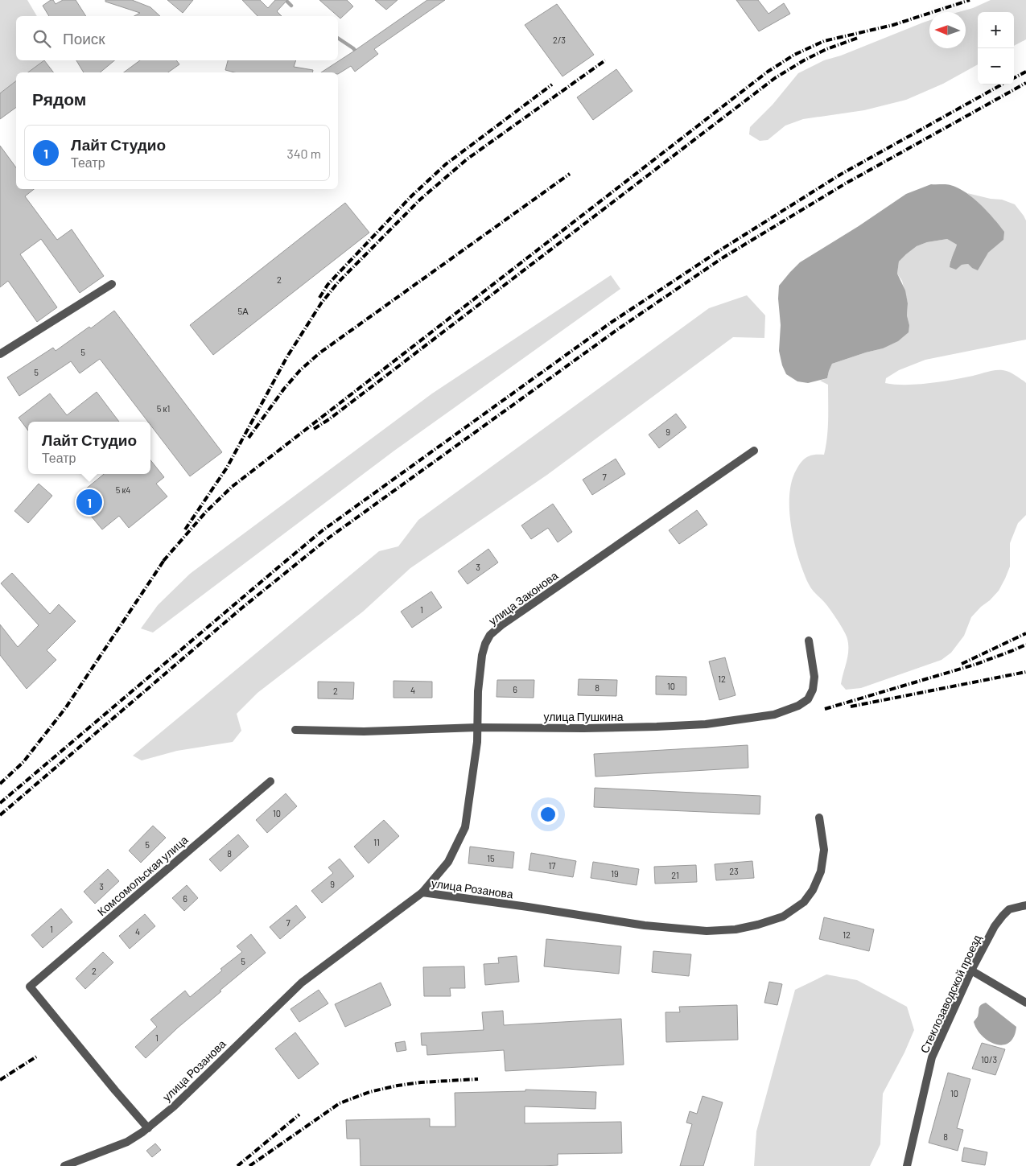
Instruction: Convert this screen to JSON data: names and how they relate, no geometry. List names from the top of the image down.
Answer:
{
  "streets": {
    "street": [
      "улица Законова",
      "улица Пушкина",
      "Комсомольская улица",
      "улица Розанова",
      "Стеклозаводской проезд"
    ]
  },
  "crossings": [
    ["улица Законова", "улица Пушкина"],
    ["улица Законова", "улица Розанова"],
    ["Комсомольская улица", "улица Розанова"]
  ],
  "house_numbers": [
    "2/3",
    "2",
    "5А",
    "5",
    "5",
    "5 к1",
    "9",
    "7",
    "5 к4",
    "3",
    "1",
    "12",
    "10",
    "8",
    "6",
    "4",
    "2",
    "10",
    "11",
    "5",
    "8",
    "15",
    "17",
    "23",
    "19",
    "21",
    "9",
    "3",
    "6",
    "7",
    "1",
    "4",
    "12",
    "5",
    "2",
    "1",
    "10/3",
    "10",
    "8"
  ],
  "north": "left",
  "page": {
    "map_buttons": ["+", "−"],
    "search": "Поиск",
    "heading": "Рядом",
    "list": [
      {
        "mark": "1",
        "name": "Лайт Студио",
        "note": "Театр",
        "value": "340 m"
      }
    ],
    "popup": ["Лайт Студио", "Театр"],
    "pins": "1"
  }
}
